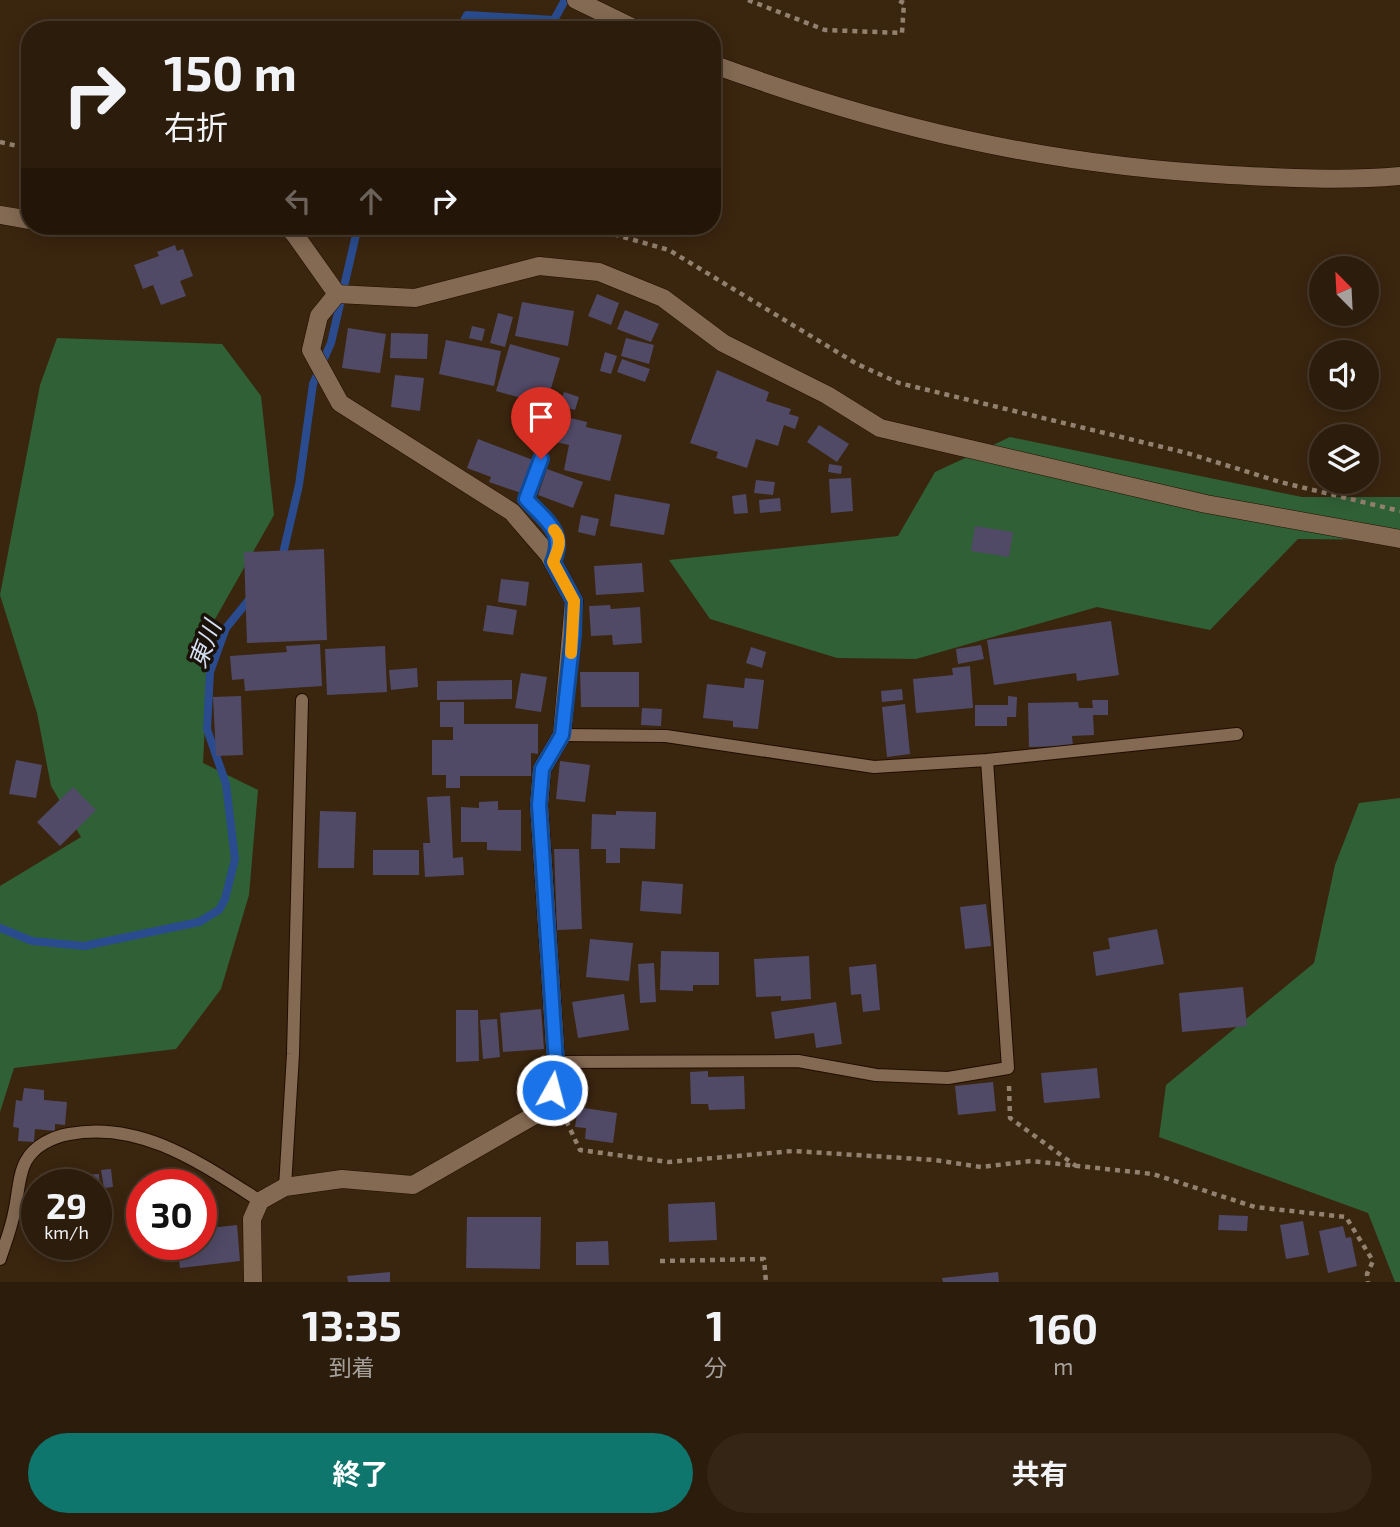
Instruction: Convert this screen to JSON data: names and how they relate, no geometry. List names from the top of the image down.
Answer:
{
  "water": ["東川"],
  "north": "top left",
  "page": {
    "turn": ["150 m", "右折"],
    "speed": "29 km/h",
    "limit": "30",
    "eta": [
      "13:35",
      "到着",
      "1",
      "分",
      "160",
      "m"
    ],
    "buttons": ["終了", "共有"]
  }
}
